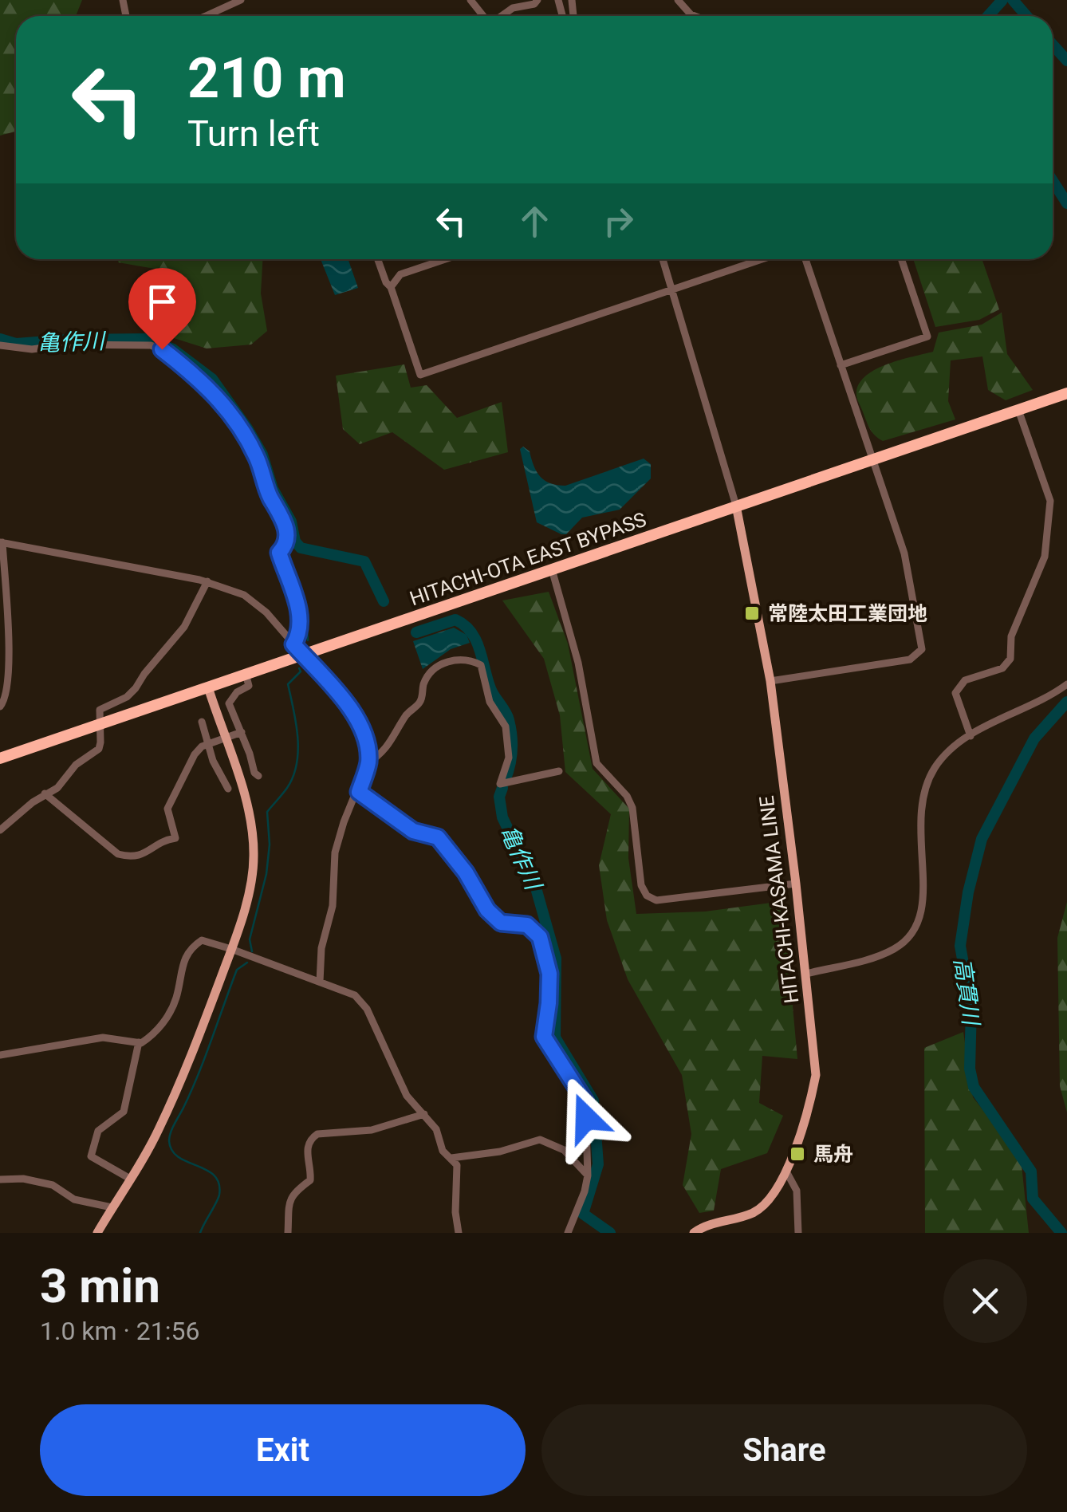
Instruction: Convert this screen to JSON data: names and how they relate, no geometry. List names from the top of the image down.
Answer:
{
  "streets": {
    "highway": ["HITACHI-OTA EAST BYPASS"],
    "main road": ["HITACHI-KASAMA LINE"]
  },
  "crossings": [
    ["HITACHI-OTA EAST BYPASS", "HITACHI-KASAMA LINE"]
  ],
  "water": ["亀作川", "高貫川"],
  "places": {
    "transit": ["常陸太田工業団地", "馬舟"]
  },
  "page": {
    "turn": ["210 m", "Turn left"],
    "heading": ["3 min", "1.0 km · 21:56"],
    "buttons": ["Exit", "Share"]
  }
}
